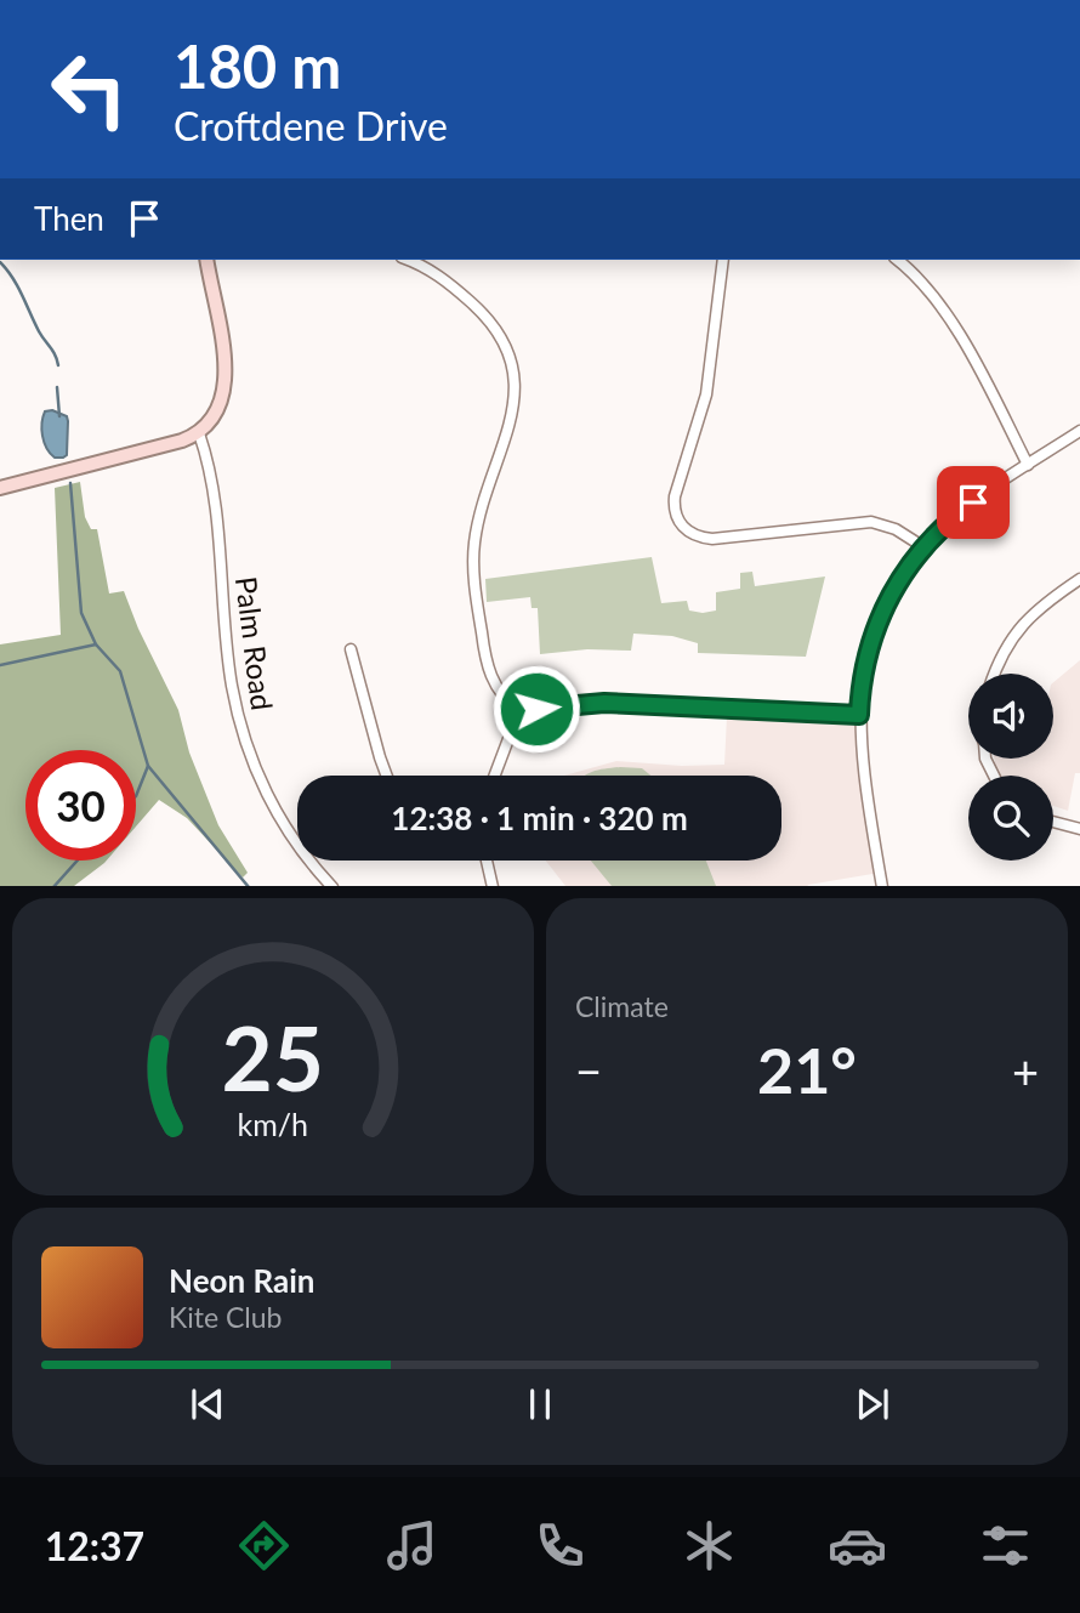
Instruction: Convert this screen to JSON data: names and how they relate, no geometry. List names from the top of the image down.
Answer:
{
  "streets": {
    "street": ["Palm Road"]
  },
  "page": {
    "turn": ["180 m", "Croftdene Drive"],
    "then": "Then",
    "limit": "30",
    "trip": "12:38 · 1 min · 320 m",
    "tile": "Climate",
    "heat": ["−", "21°", "+"],
    "song": ["Neon Rain", "Kite Club"],
    "tabs": "12:37",
    "gauge": ["25", "km/h"]
  }
}
